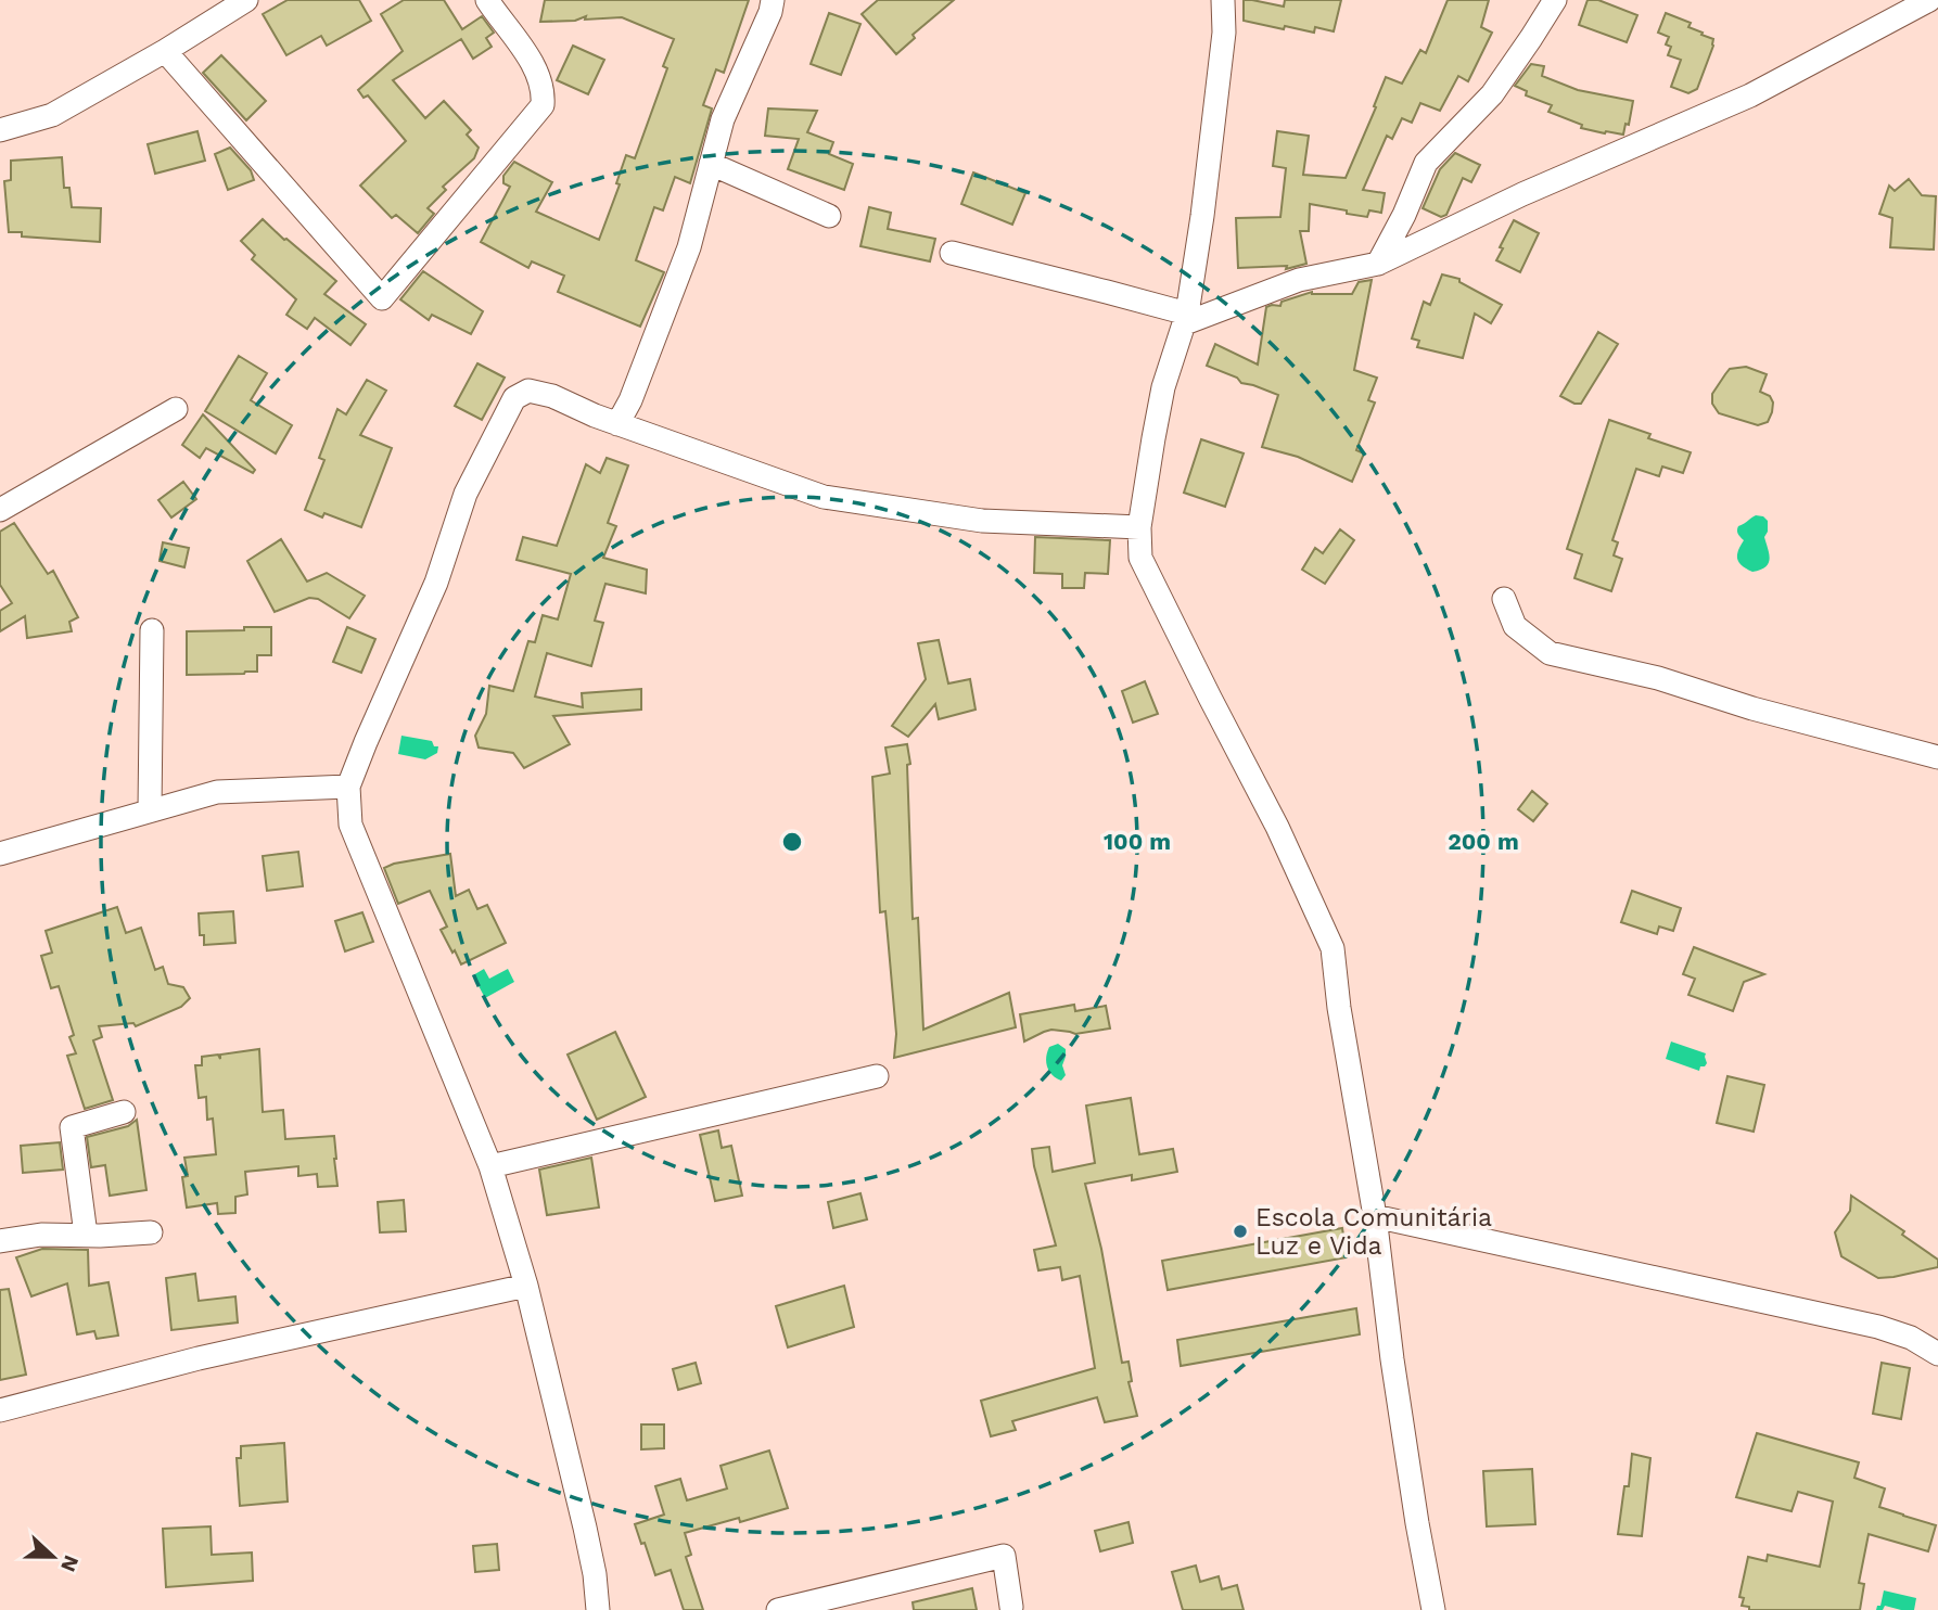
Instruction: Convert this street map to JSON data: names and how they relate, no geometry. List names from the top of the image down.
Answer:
{
  "places": ["Escola Comunitária Luz e Vida"],
  "north": "right",
  "rings": ["100 m", "200 m"]
}
